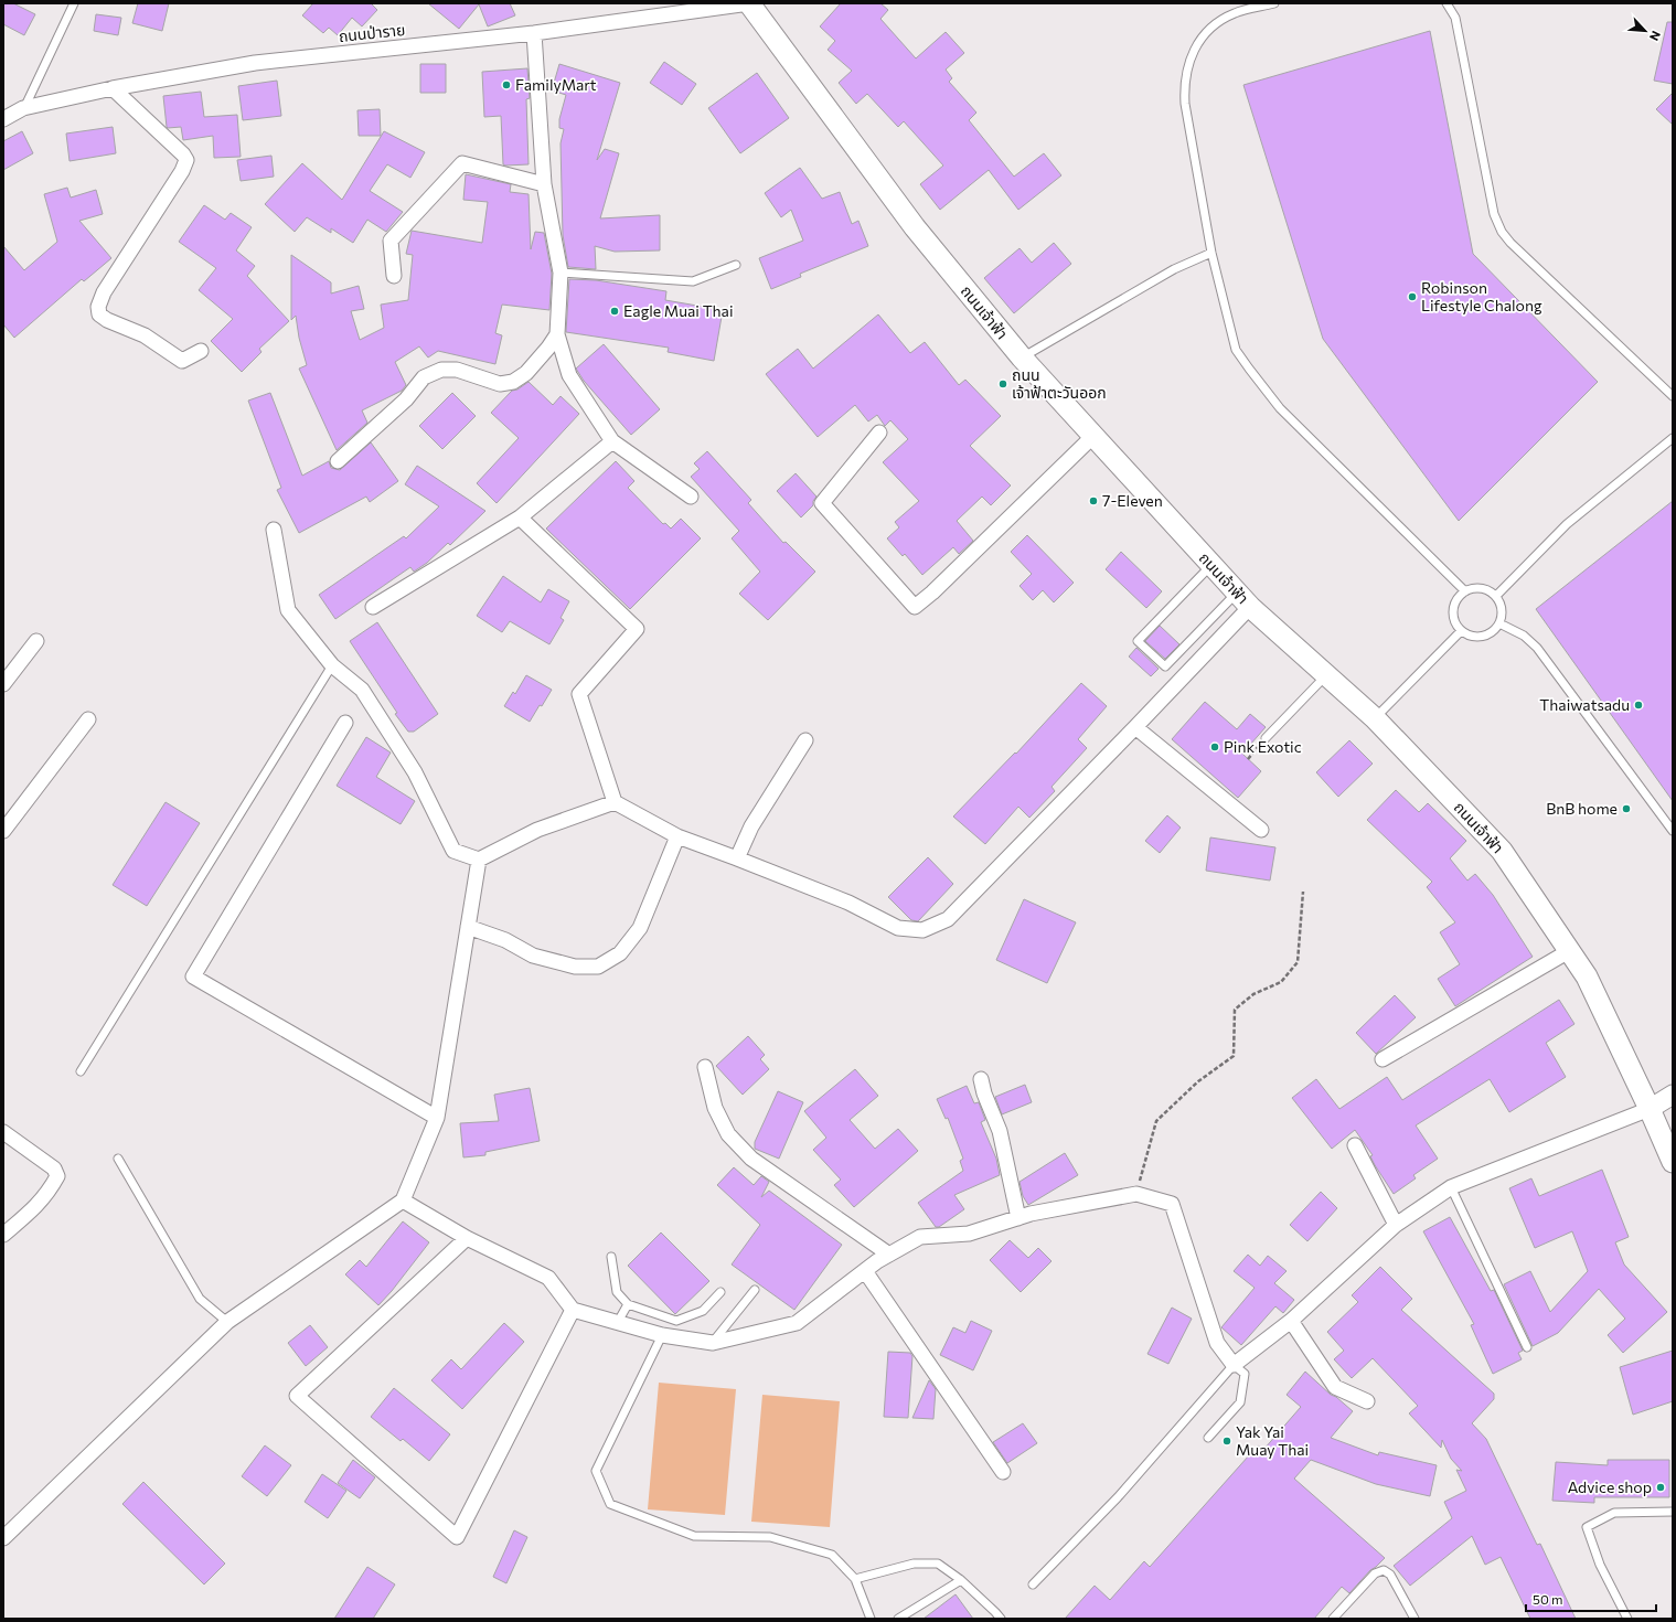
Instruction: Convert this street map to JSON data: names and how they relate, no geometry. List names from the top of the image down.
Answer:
{
  "streets": {
    "main road": ["ถนนเจ้าฟ้า"],
    "street": ["ถนนป่าราย"]
  },
  "crossings": [
    ["ถนนป่าราย", "ถนนเจ้าฟ้า"]
  ],
  "places": [
    "FamilyMart",
    "Robinson Lifestyle Chalong",
    "Eagle Muai Thai",
    "ถนน เจ้าฟ้าตะวันออก",
    "7-Eleven",
    "Thaiwatsadu",
    "Pink Exotic",
    "BnB home",
    "Yak Yai Muay Thai",
    "Advice shop"
  ],
  "scale_bar": "50 m",
  "north": "bottom right"
}
